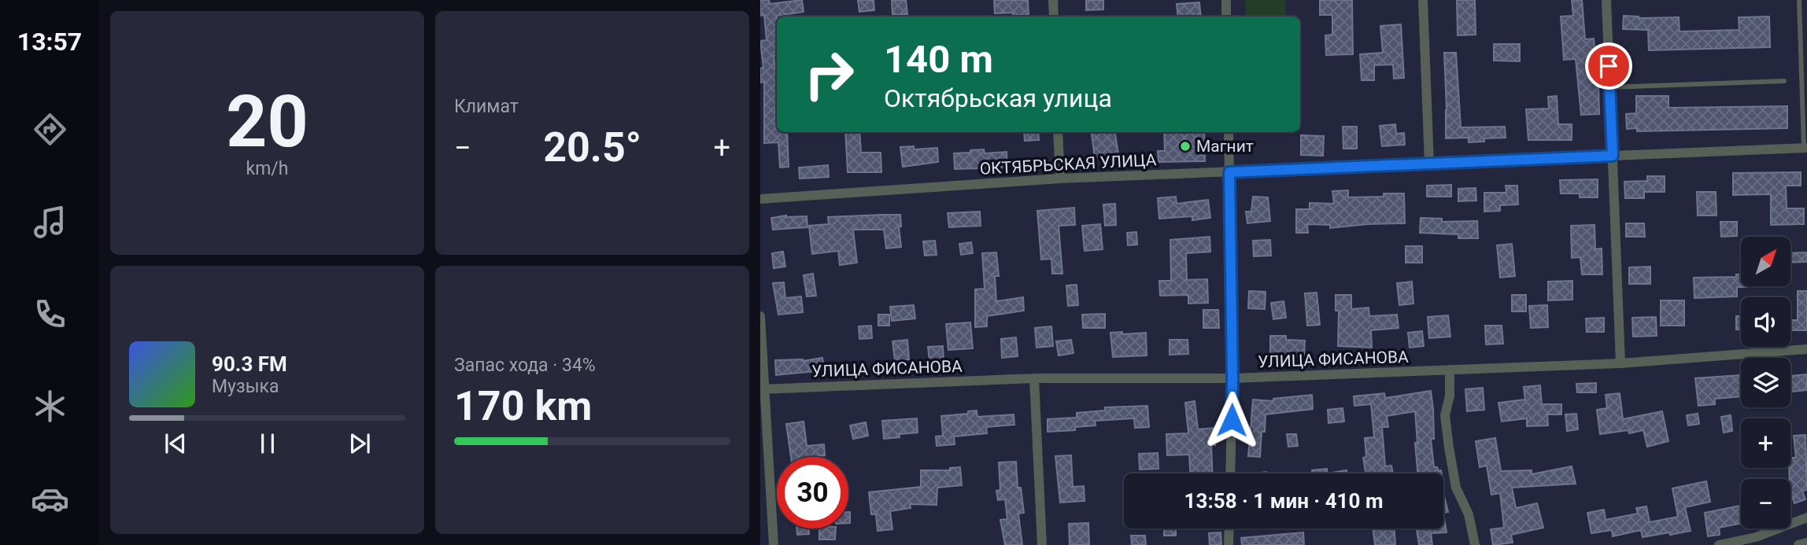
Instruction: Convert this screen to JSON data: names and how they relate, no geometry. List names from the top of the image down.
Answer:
{
  "streets": {
    "street": ["ОКТЯБРЬСКАЯ УЛИЦА", "УЛИЦА ФИСАНОВА"]
  },
  "places": ["Магнит"],
  "north": "top right",
  "page": {
    "tabs": "13:57",
    "tile": [
      ["20", "km/h"],
      "Климат",
      ["Запас хода · 34%", "170 km"]
    ],
    "turn": ["140 m", "Октябрьская улица"],
    "heat": ["−", "20.5°", "+"],
    "map_buttons": ["+", "−"],
    "song": ["90.3 FM", "Музыка"],
    "limit": "30",
    "trip": "13:58 · 1 мин · 410 m"
  }
}
